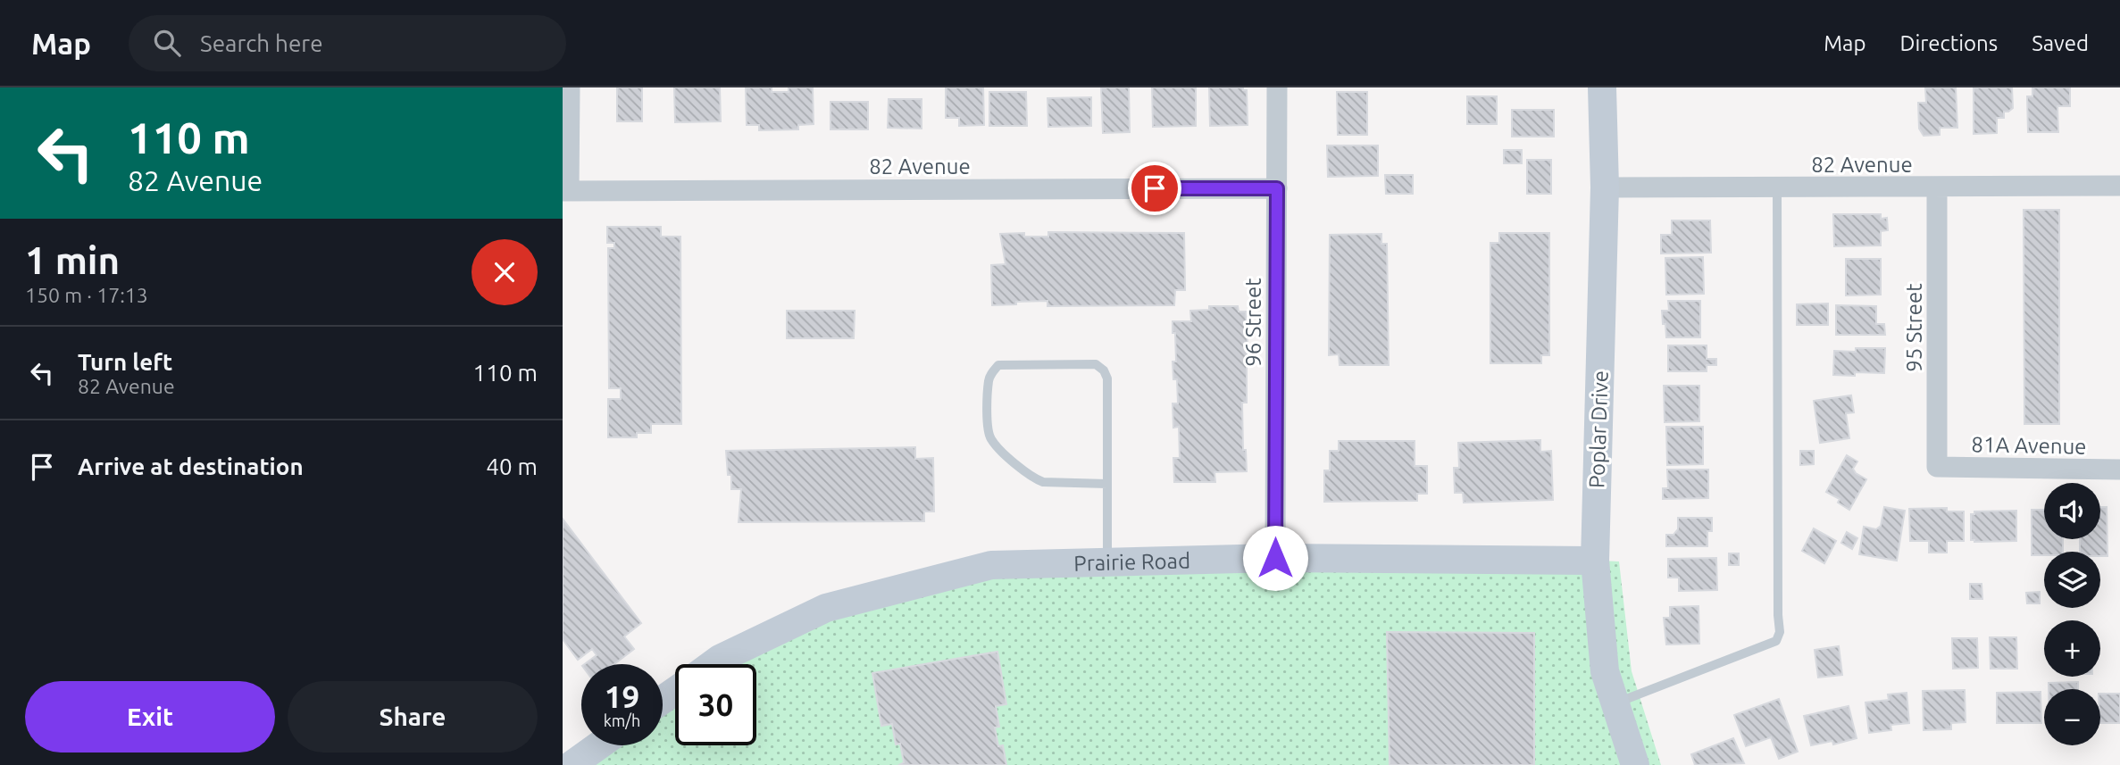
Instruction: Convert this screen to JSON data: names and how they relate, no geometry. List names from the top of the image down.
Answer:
{
  "streets": {
    "street": [
      "82 Avenue",
      "96 Street",
      "95 Street",
      "Poplar Drive",
      "81A Avenue",
      "Prairie Road"
    ]
  },
  "crossings": [
    ["82 Avenue", "96 Street"],
    ["82 Avenue", "95 Street"],
    ["82 Avenue", "Poplar Drive"],
    ["96 Street", "Prairie Road"],
    ["95 Street", "81A Avenue"],
    ["Poplar Drive", "Prairie Road"]
  ],
  "page": {
    "header": "Map",
    "search": "Search here",
    "nav": ["Map", "Directions", "Saved"],
    "turn": ["110 m", "82 Avenue"],
    "heading": ["1 min", "150 m · 17:13"],
    "list": [
      {
        "name": "Turn left",
        "note": "82 Avenue",
        "value": "110 m"
      },
      {
        "name": "Arrive at destination",
        "value": "40 m"
      }
    ],
    "map_buttons": ["+", "−"],
    "speed": "19 km/h",
    "limit": "30",
    "buttons": ["Exit", "Share"]
  }
}
